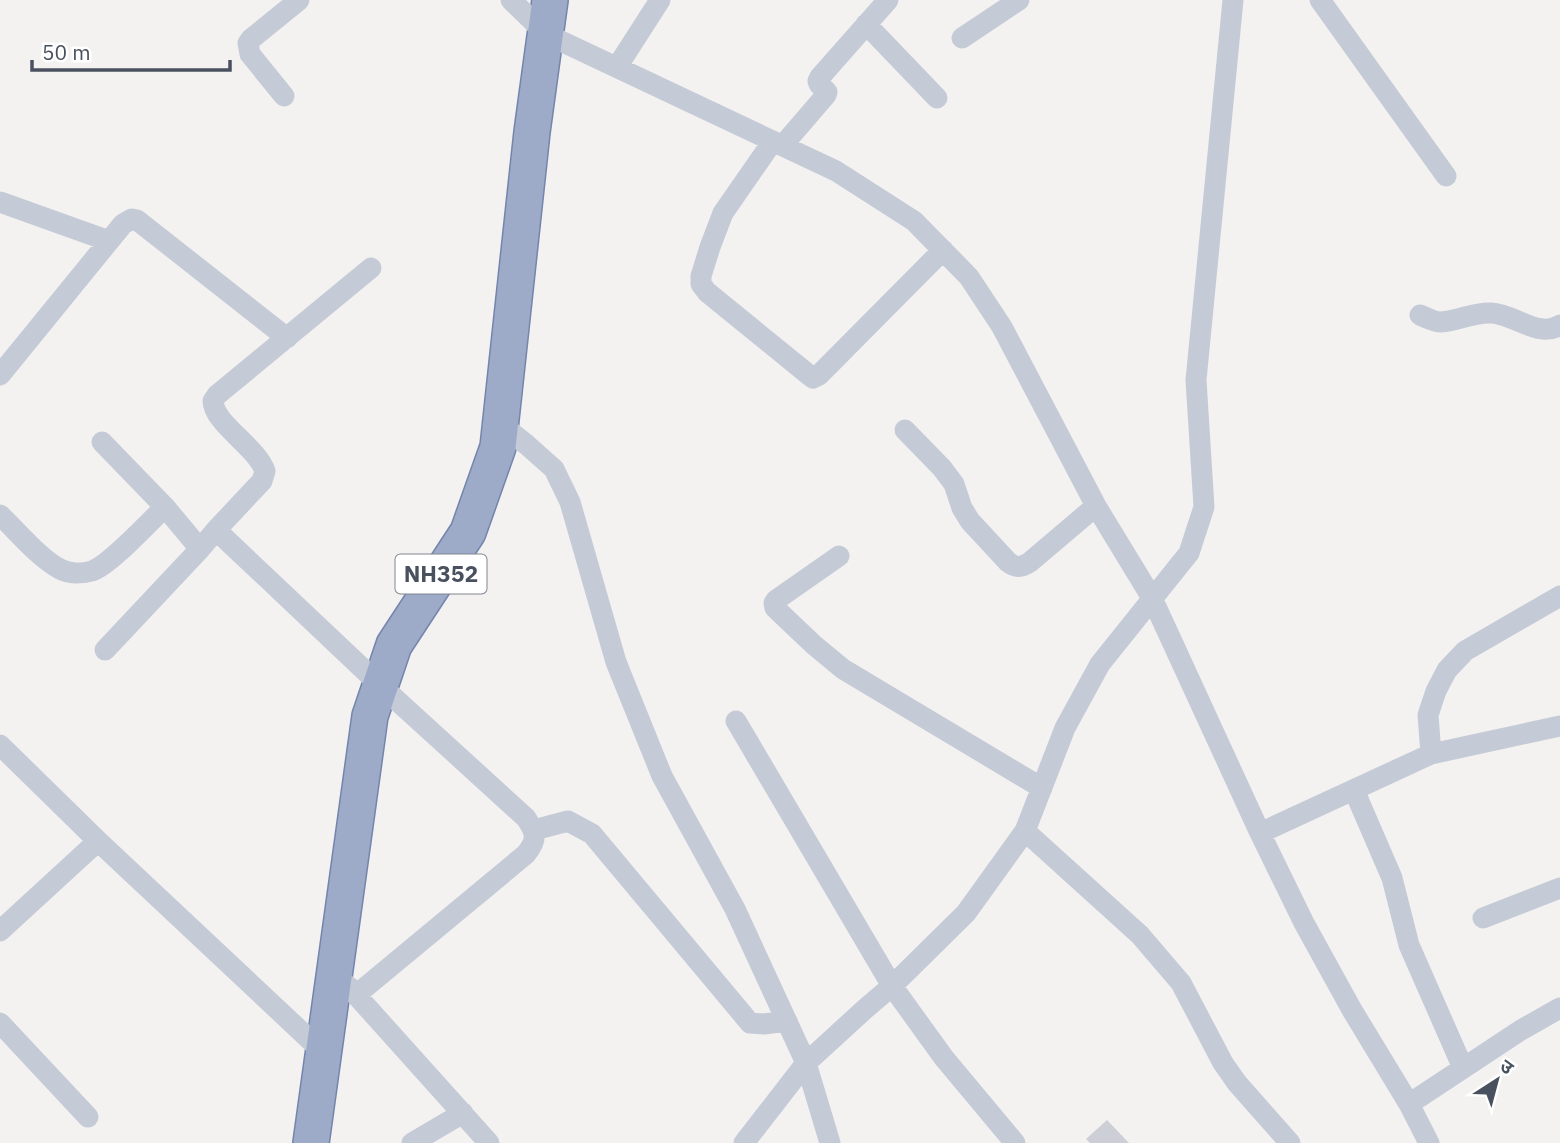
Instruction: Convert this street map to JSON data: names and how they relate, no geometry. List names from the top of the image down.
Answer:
{
  "streets": {
    "highway": ["NH352"]
  },
  "scale_bar": "50 m",
  "north": "top right"
}
